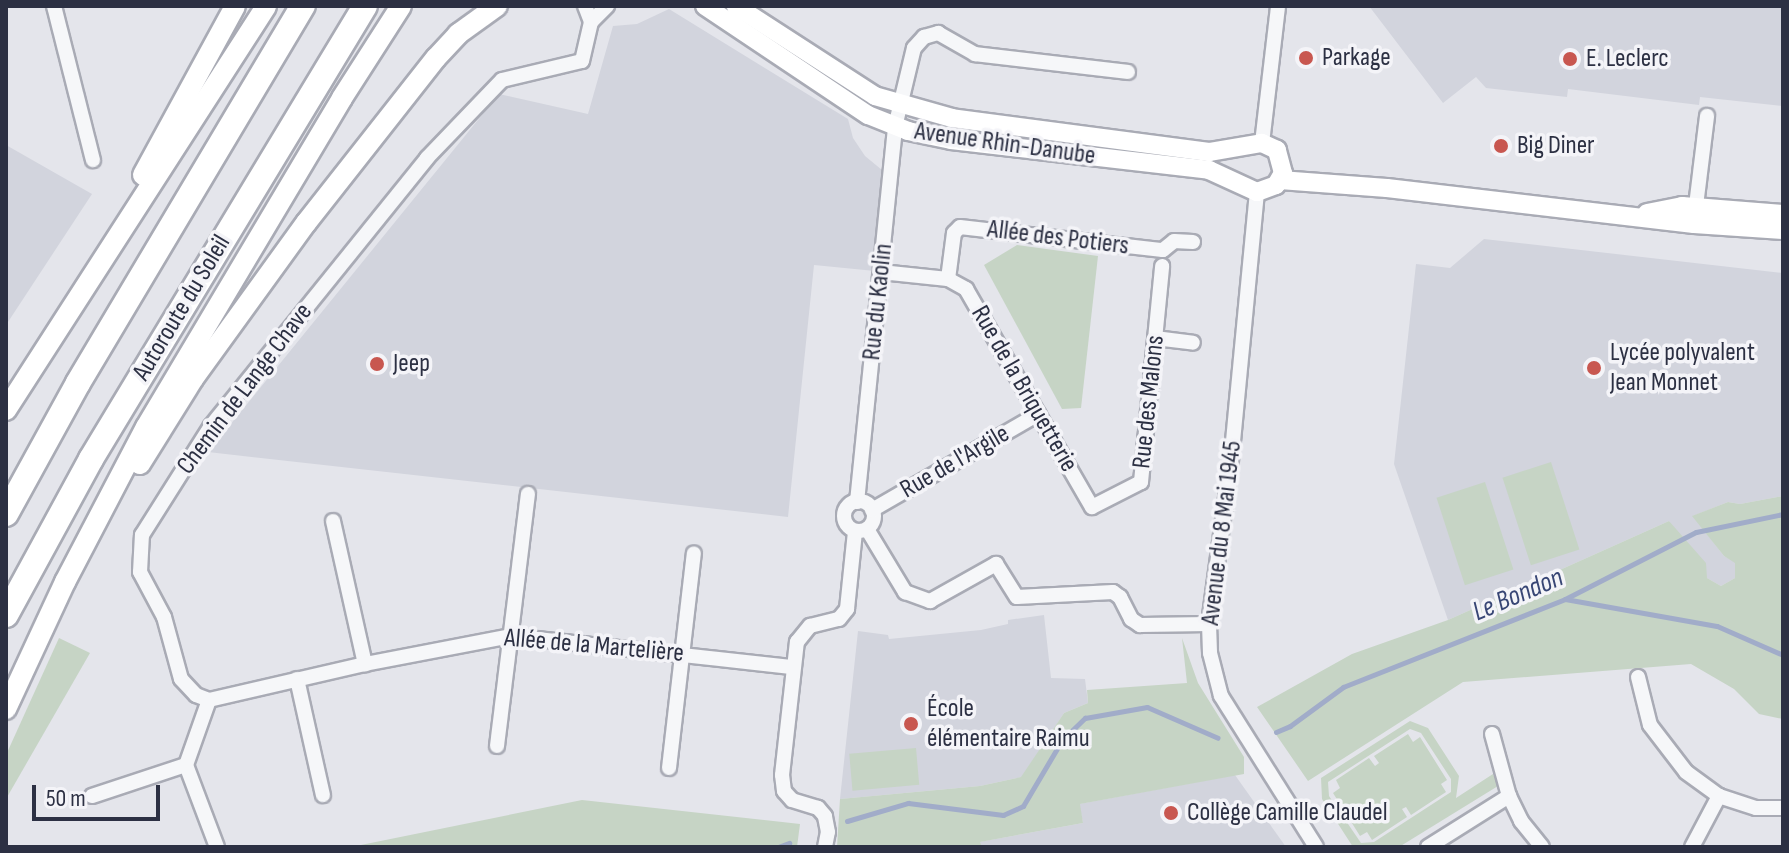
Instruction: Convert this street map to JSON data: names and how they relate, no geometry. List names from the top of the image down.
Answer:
{
  "streets": {
    "highway": ["Autoroute du Soleil"],
    "street": [
      "Avenue Rhin-Danube",
      "Allée des Potiers",
      "Rue du Kaolin",
      "Chemin de Lange Chave",
      "Rue de la Briquetterie",
      "Rue des Malons",
      "Rue de l'Argile",
      "Avenue du 8 Mai 1945",
      "Allée de la Martelière"
    ]
  },
  "crossings": [
    ["Avenue Rhin-Danube", "Rue du Kaolin"],
    ["Avenue Rhin-Danube", "Avenue du 8 Mai 1945"],
    ["Allée des Potiers", "Rue de la Briquetterie"],
    ["Rue du Kaolin", "Rue de l'Argile"],
    ["Chemin de Lange Chave", "Allée de la Martelière"],
    ["Rue de la Briquetterie", "Rue des Malons"],
    ["Rue de la Briquetterie", "Rue de l'Argile"]
  ],
  "water": ["Le Bondon"],
  "places": [
    "Parkage",
    "E. Leclerc",
    "Big Diner",
    "Jeep",
    "Lycée polyvalent Jean Monnet",
    "École élémentaire Raimu",
    "Collège Camille Claudel"
  ],
  "scale_bar": "50 m"
}
